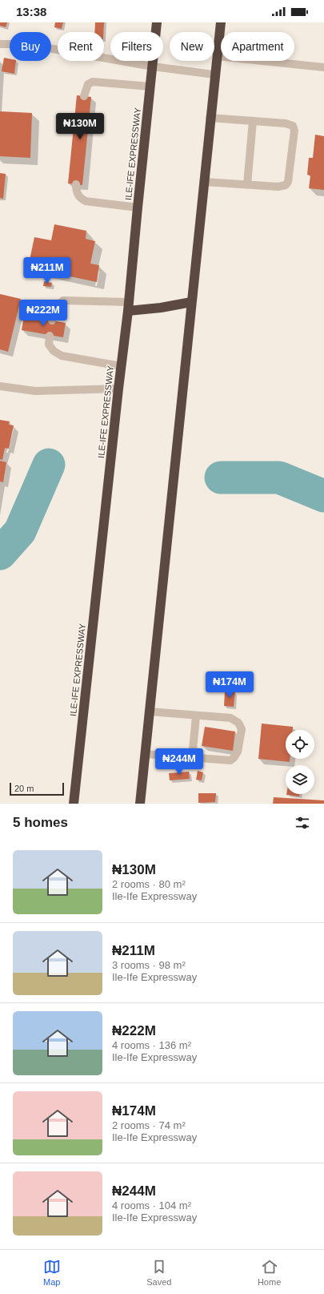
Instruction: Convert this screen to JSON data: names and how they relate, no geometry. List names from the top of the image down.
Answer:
{
  "streets": {
    "highway": ["ILE-IFE EXPRESSWAY"]
  },
  "scale_bar": "20 m",
  "page": {
    "status": "13:38",
    "chip": [
      "Buy",
      "Rent",
      "Filters",
      "New",
      "Apartment"
    ],
    "price": [
      "₦130M",
      "₦211M",
      "₦222M",
      "₦174M",
      "₦244M"
    ],
    "scale": "20 m",
    "heading": "5 homes",
    "list": [
      {
        "name": "₦130M",
        "note": "2 rooms · 80 m² · Ile-Ife Expressway"
      },
      {
        "name": "₦211M",
        "note": "3 rooms · 98 m² · Ile-Ife Expressway"
      },
      {
        "name": "₦222M",
        "note": "4 rooms · 136 m² · Ile-Ife Expressway"
      },
      {
        "name": "₦174M",
        "note": "2 rooms · 74 m² · Ile-Ife Expressway"
      },
      {
        "name": "₦244M",
        "note": "4 rooms · 104 m² · Ile-Ife Expressway"
      }
    ],
    "tabs": ["Map", "Saved", "Home"]
  }
}
